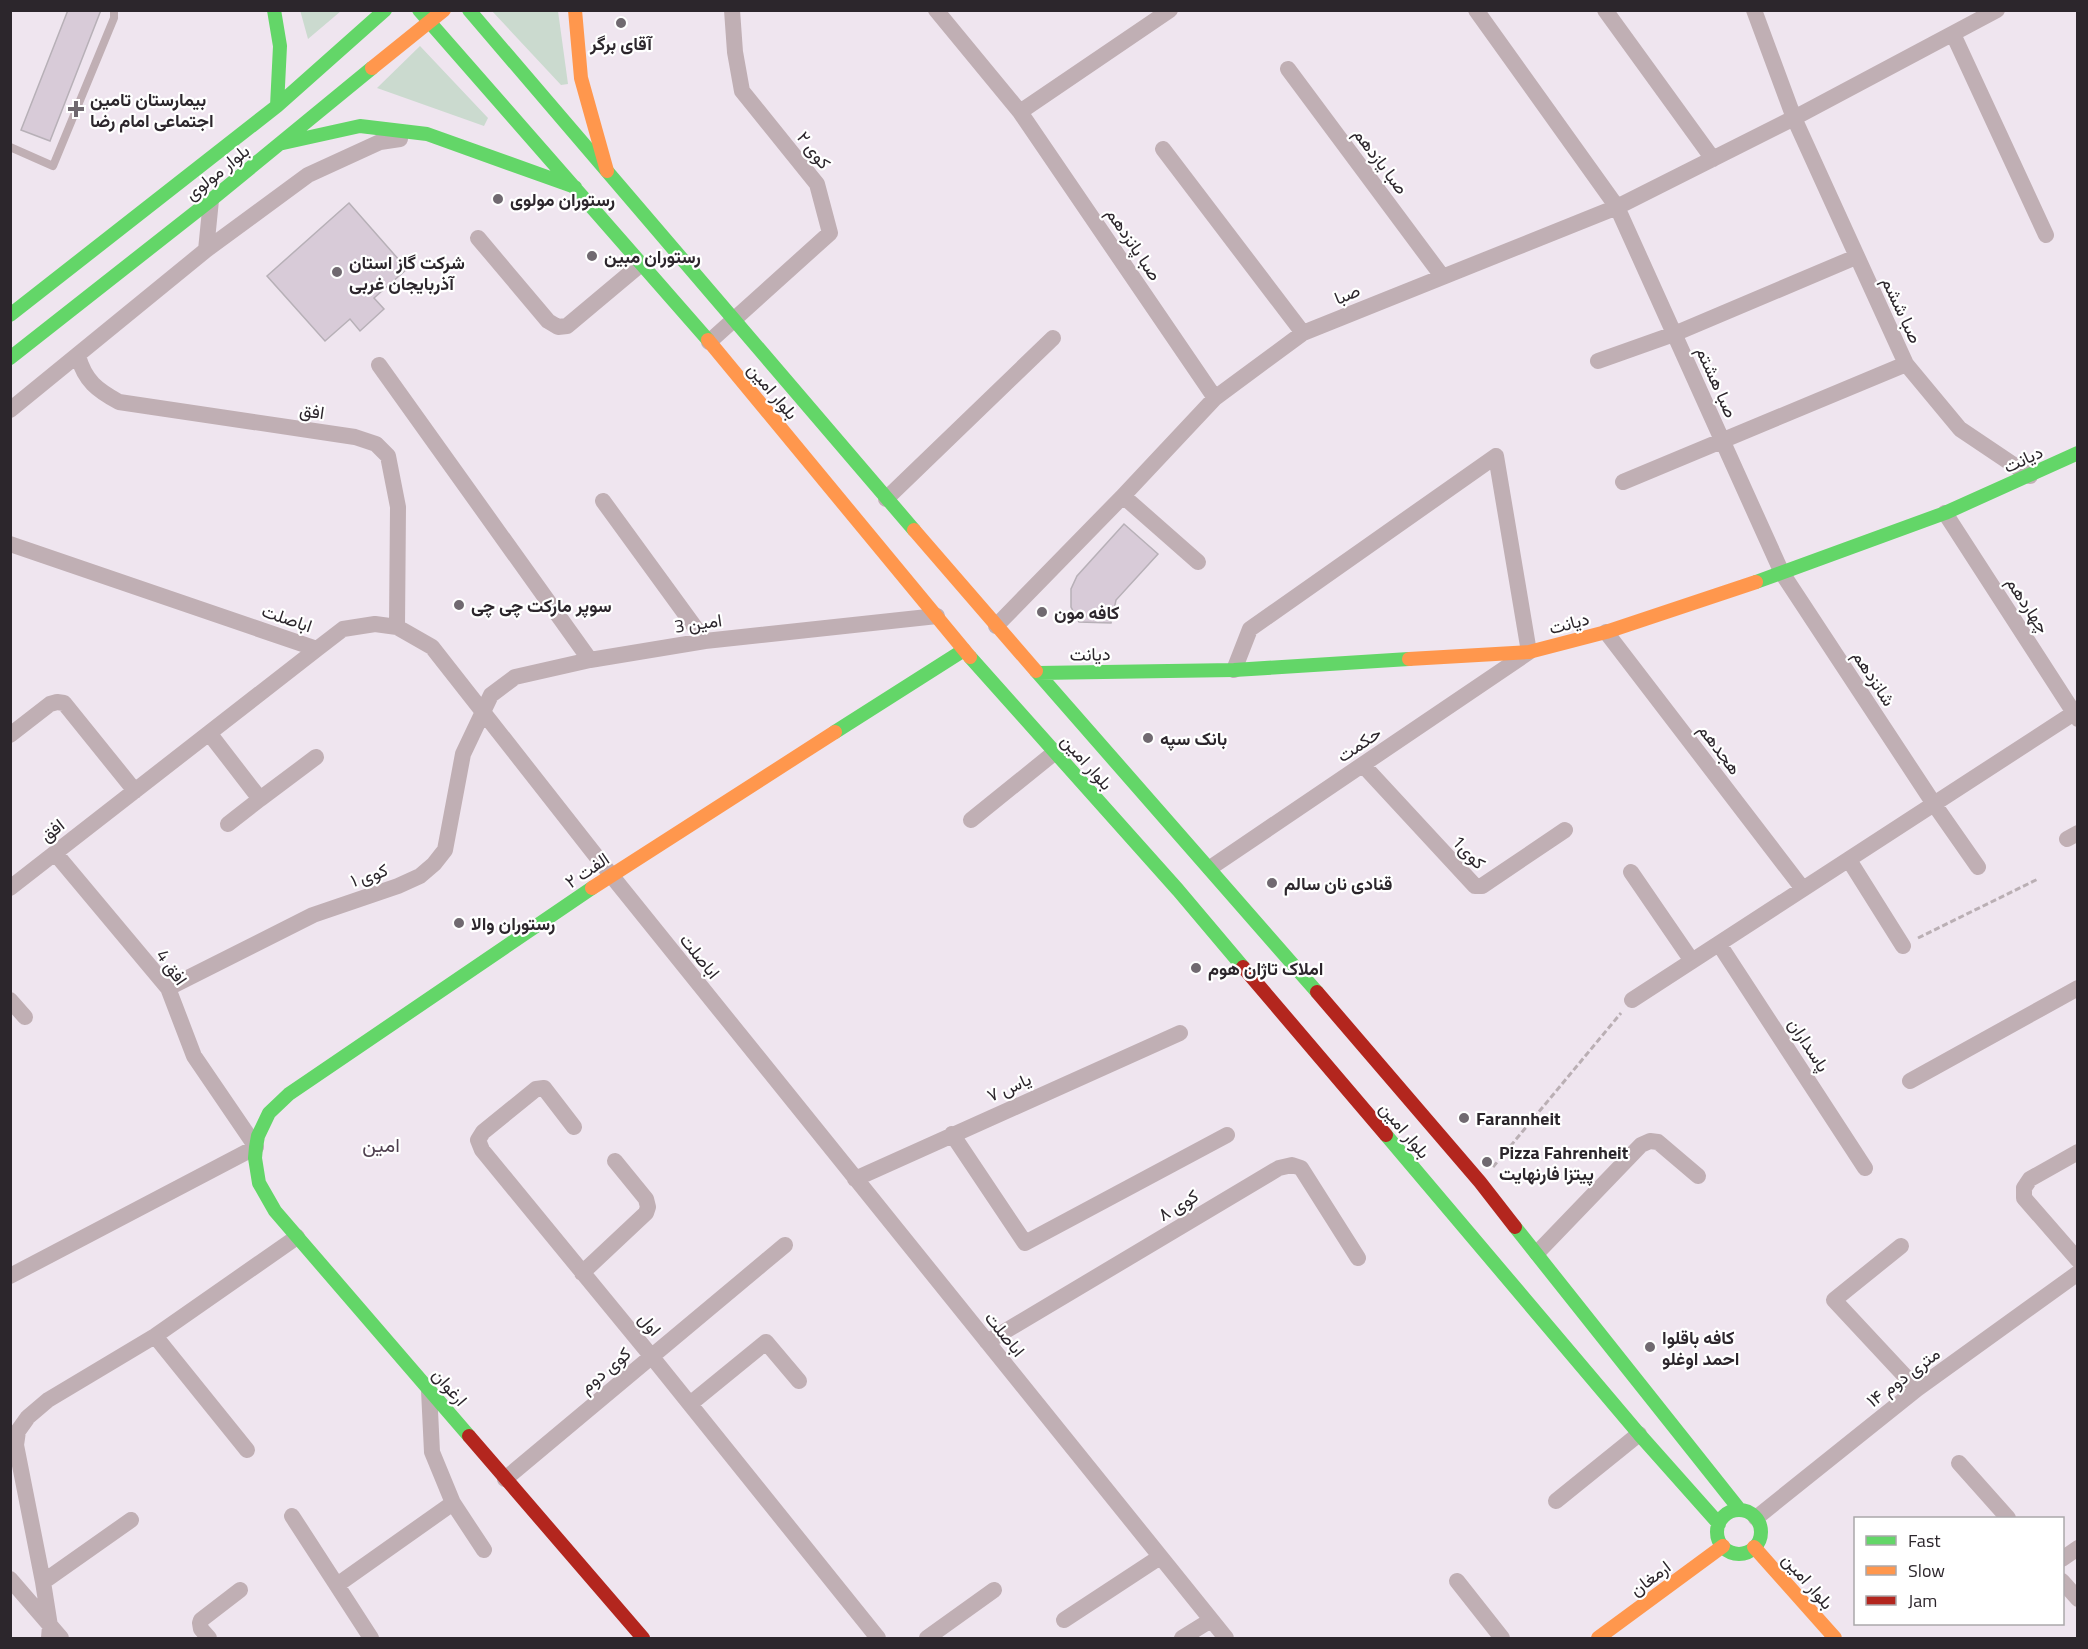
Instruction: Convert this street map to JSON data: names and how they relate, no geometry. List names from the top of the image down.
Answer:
{
  "streets": {
    "main road": [
      "بلوار مولوی",
      "بلوار امین",
      "دیانت",
      "الفت ۲",
      "ارغوان",
      "ارمغان"
    ],
    "street": [
      "کوی ۲",
      "صبا یازدهم",
      "صبا پانزدهم",
      "صبا",
      "صبا ششم",
      "صبا هشتم",
      "افق",
      "چهاردهم",
      "اباصلت",
      "امین 3",
      "شانزدهم",
      "حکمت",
      "هجدهم",
      "کوی1",
      "کوی ۱",
      "افق 4",
      "پاسداران",
      "یاس ۷",
      "کوی ۸",
      "اول",
      "کوی دوم",
      "۱۴ متری دوم"
    ]
  },
  "crossings": [
    ["کوی ۲", "بلوار امین"],
    ["صبا یازدهم", "صبا"],
    ["بلوار مولوی", "بلوار امین"],
    ["صبا پانزدهم", "صبا"],
    ["صبا", "صبا ششم"],
    ["صبا", "صبا هشتم"],
    ["صبا", "بلوار امین"],
    ["صبا ششم", "دیانت"],
    ["صبا هشتم", "دیانت"],
    ["صبا هشتم", "شانزدهم"],
    ["بلوار امین", "دیانت"],
    ["بلوار امین", "امین 3"],
    ["بلوار امین", "حکمت"],
    ["بلوار امین", "الفت ۲"],
    ["بلوار امین", "۱۴ متری دوم"],
    ["بلوار امین", "ارمغان"],
    ["افق", "اباصلت"],
    ["افق", "افق 4"],
    ["دیانت", "چهاردهم"],
    ["دیانت", "شانزدهم"],
    ["دیانت", "حکمت"],
    ["دیانت", "هجدهم"],
    ["اباصلت", "امین 3"],
    ["اباصلت", "الفت ۲"],
    ["اباصلت", "کوی ۱"],
    ["اباصلت", "یاس ۷"],
    ["اباصلت", "کوی ۸"],
    ["امین 3", "کوی ۱"],
    ["حکمت", "کوی1"],
    ["الفت ۲", "افق 4"],
    ["الفت ۲", "ارغوان"],
    ["کوی ۱", "افق 4"],
    ["افق 4", "ارغوان"],
    ["اول", "کوی دوم"],
    ["کوی دوم", "ارغوان"],
    ["۱۴ متری دوم", "ارمغان"]
  ],
  "districts": ["امین"],
  "places": {
    "other": [
      "آقاى برگر",
      "رستوران مولوی",
      "رستوران مبین",
      "شرکت گاز استان آذربایجان غربی",
      "سوپر مارکت چی چی",
      "کافه مون",
      "بانک سپه",
      "قنادی نان سالم",
      "رستوران والا",
      "املاک تاژان هوم",
      "Farannheit",
      "Pizza Fahrenheit پیتزا فارنهایت",
      "کافه باقلوا احمد اوغلو"
    ],
    "health": ["بیمارستان تامین اجتماعی امام رضا"]
  },
  "legend": ["Fast", "Slow", "Jam"]
}
